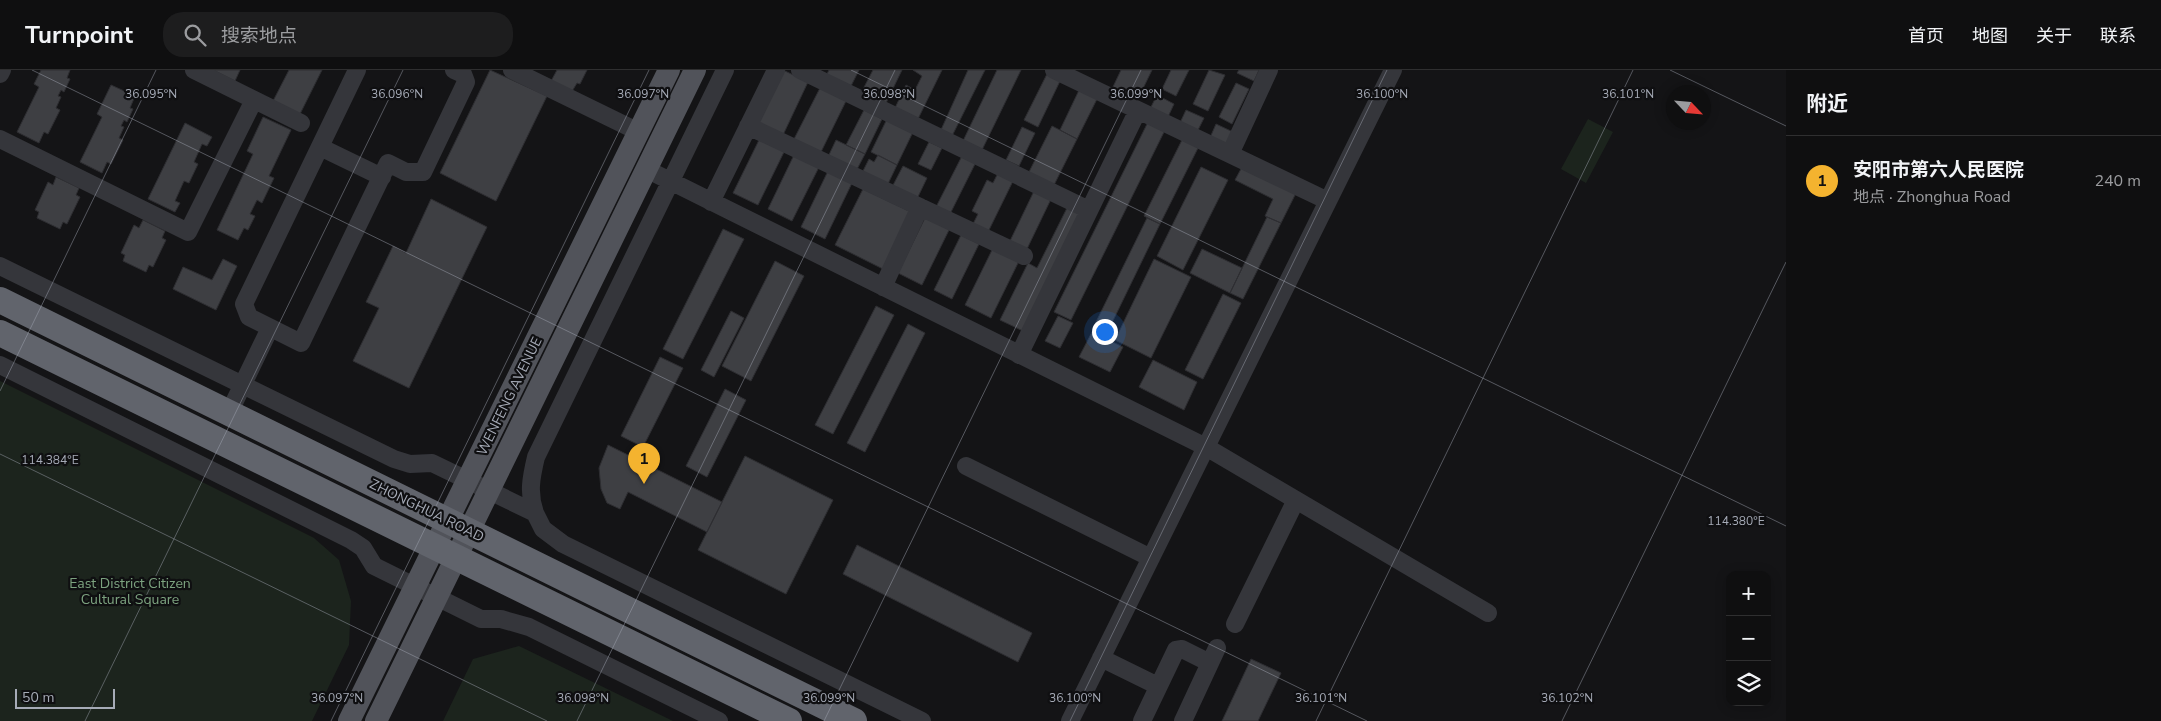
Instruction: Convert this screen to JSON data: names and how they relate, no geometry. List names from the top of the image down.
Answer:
{
  "streets": {
    "highway": ["ZHONGHUA ROAD"],
    "main road": ["WENFENG AVENUE"]
  },
  "crossings": [
    ["WENFENG AVENUE", "ZHONGHUA ROAD"]
  ],
  "parks": ["East District Citizen Cultural Square"],
  "scale_bar": "50 m",
  "north": "bottom right",
  "page": {
    "header": "Turnpoint",
    "search": "搜索地点",
    "nav": [
      "首页",
      "地图",
      "关于",
      "联系"
    ],
    "heading": "附近",
    "list": [
      {
        "mark": "1",
        "name": "安阳市第六人民医院",
        "note": "地点 · Zhonghua Road",
        "value": "240 m"
      }
    ],
    "pins": "1",
    "map_buttons": ["+", "−"],
    "scale": "50 m"
  },
  "coordinates": [
    "36.101°N",
    "36.095°N",
    "36.096°N",
    "36.097°N",
    "36.098°N",
    "36.099°N",
    "36.100°N",
    "114.384°E",
    "114.380°E",
    "36.102°N"
  ]
}
